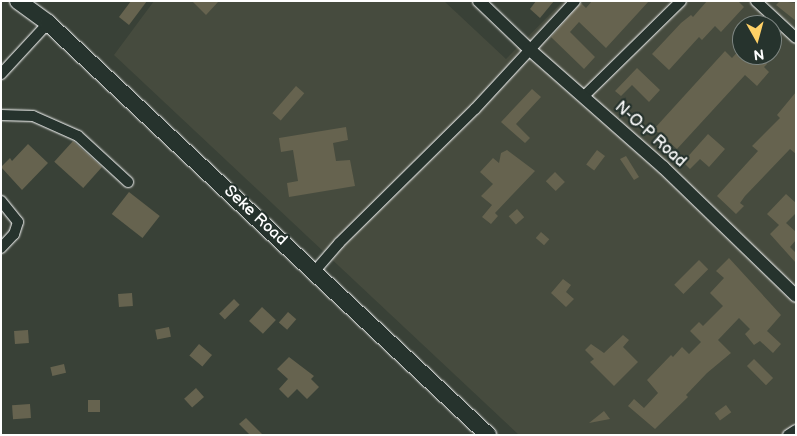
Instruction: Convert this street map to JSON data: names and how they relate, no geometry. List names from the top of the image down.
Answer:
{
  "streets": {
    "main road": ["Seke Road"],
    "street": ["N-O-P Road"]
  },
  "north": "bottom"
}
